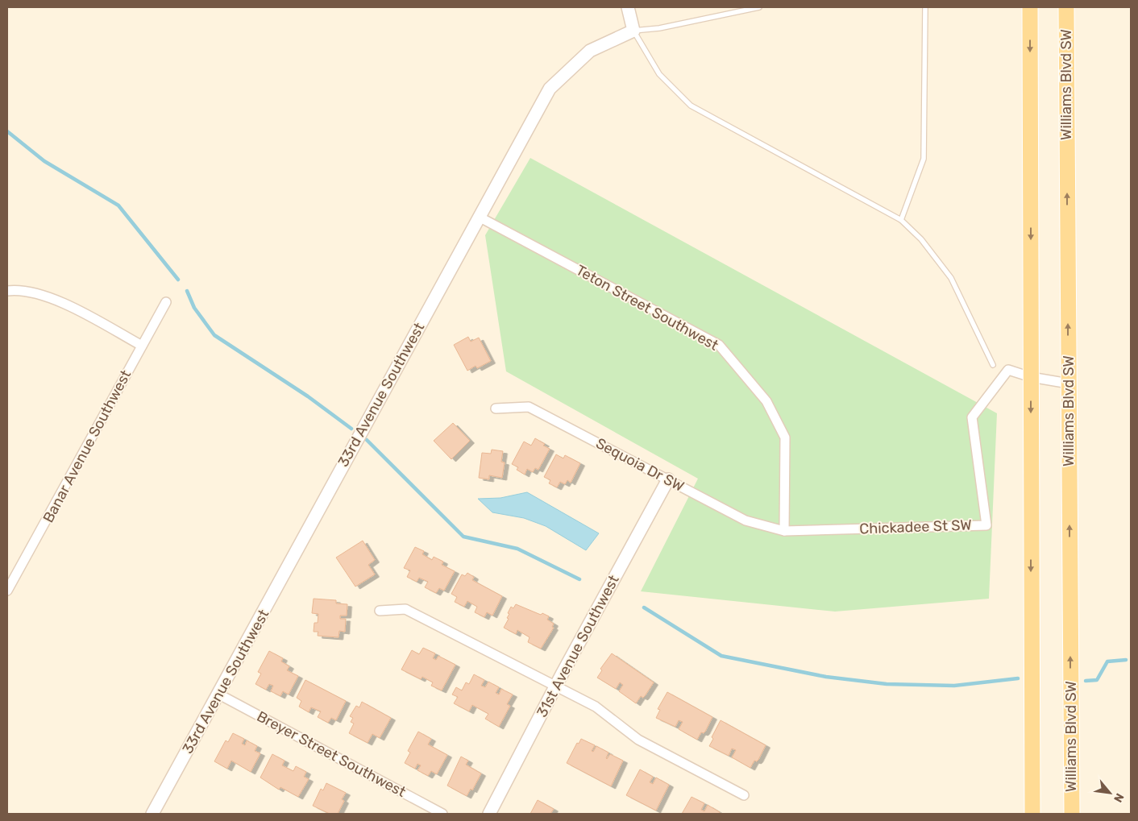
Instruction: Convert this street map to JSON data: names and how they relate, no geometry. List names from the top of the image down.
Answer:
{
  "streets": {
    "main road": ["Williams Blvd SW"],
    "street": [
      "Teton Street Southwest",
      "33rd Avenue Southwest",
      "Banar Avenue Southwest",
      "Sequoia Dr SW",
      "Chickadee St SW",
      "31st Avenue Southwest",
      "Breyer Street Southwest"
    ]
  },
  "crossings": [
    ["Williams Blvd SW", "Chickadee St SW"],
    ["Teton Street Southwest", "33rd Avenue Southwest"],
    ["Teton Street Southwest", "Sequoia Dr SW"],
    ["Teton Street Southwest", "Chickadee St SW"],
    ["33rd Avenue Southwest", "Breyer Street Southwest"],
    ["Sequoia Dr SW", "Chickadee St SW"],
    ["Sequoia Dr SW", "31st Avenue Southwest"]
  ],
  "north": "bottom right"
}
